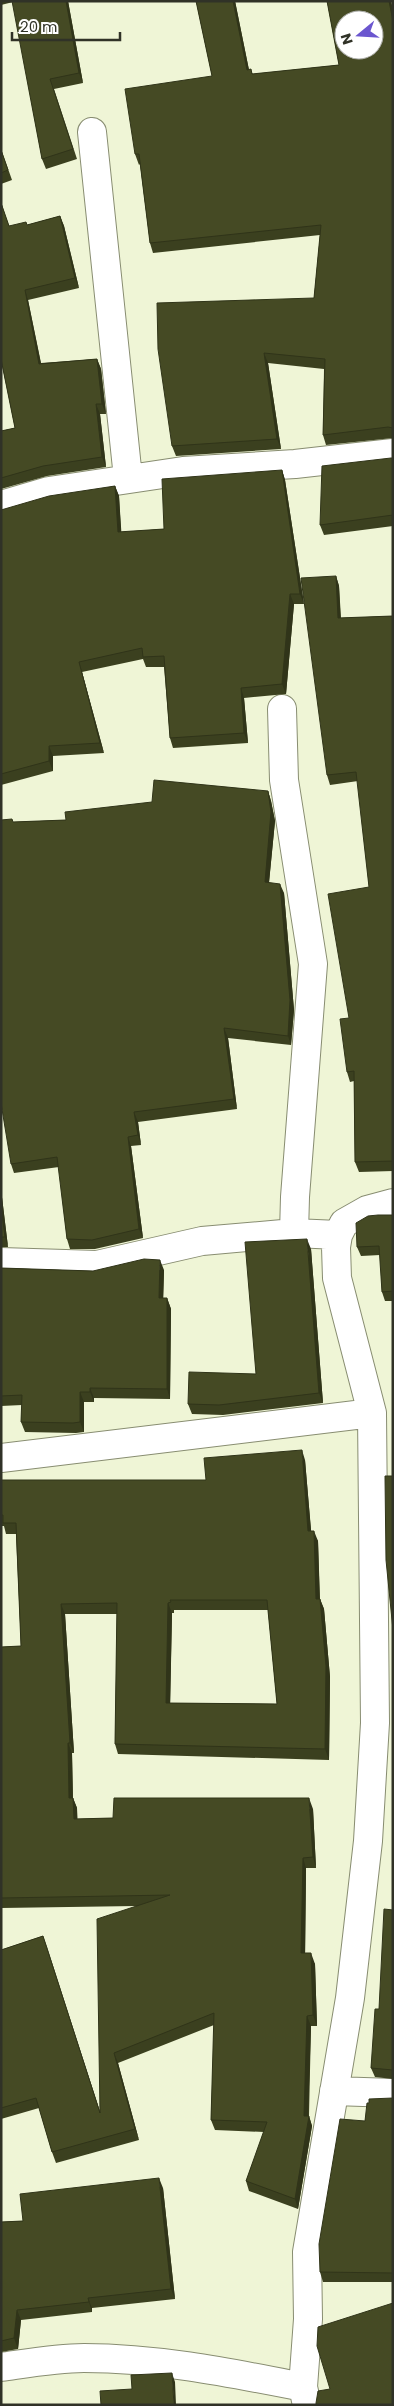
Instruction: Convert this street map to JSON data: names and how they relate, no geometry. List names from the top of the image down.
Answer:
{
  "scale_bar": "20 m",
  "north": "left"
}
